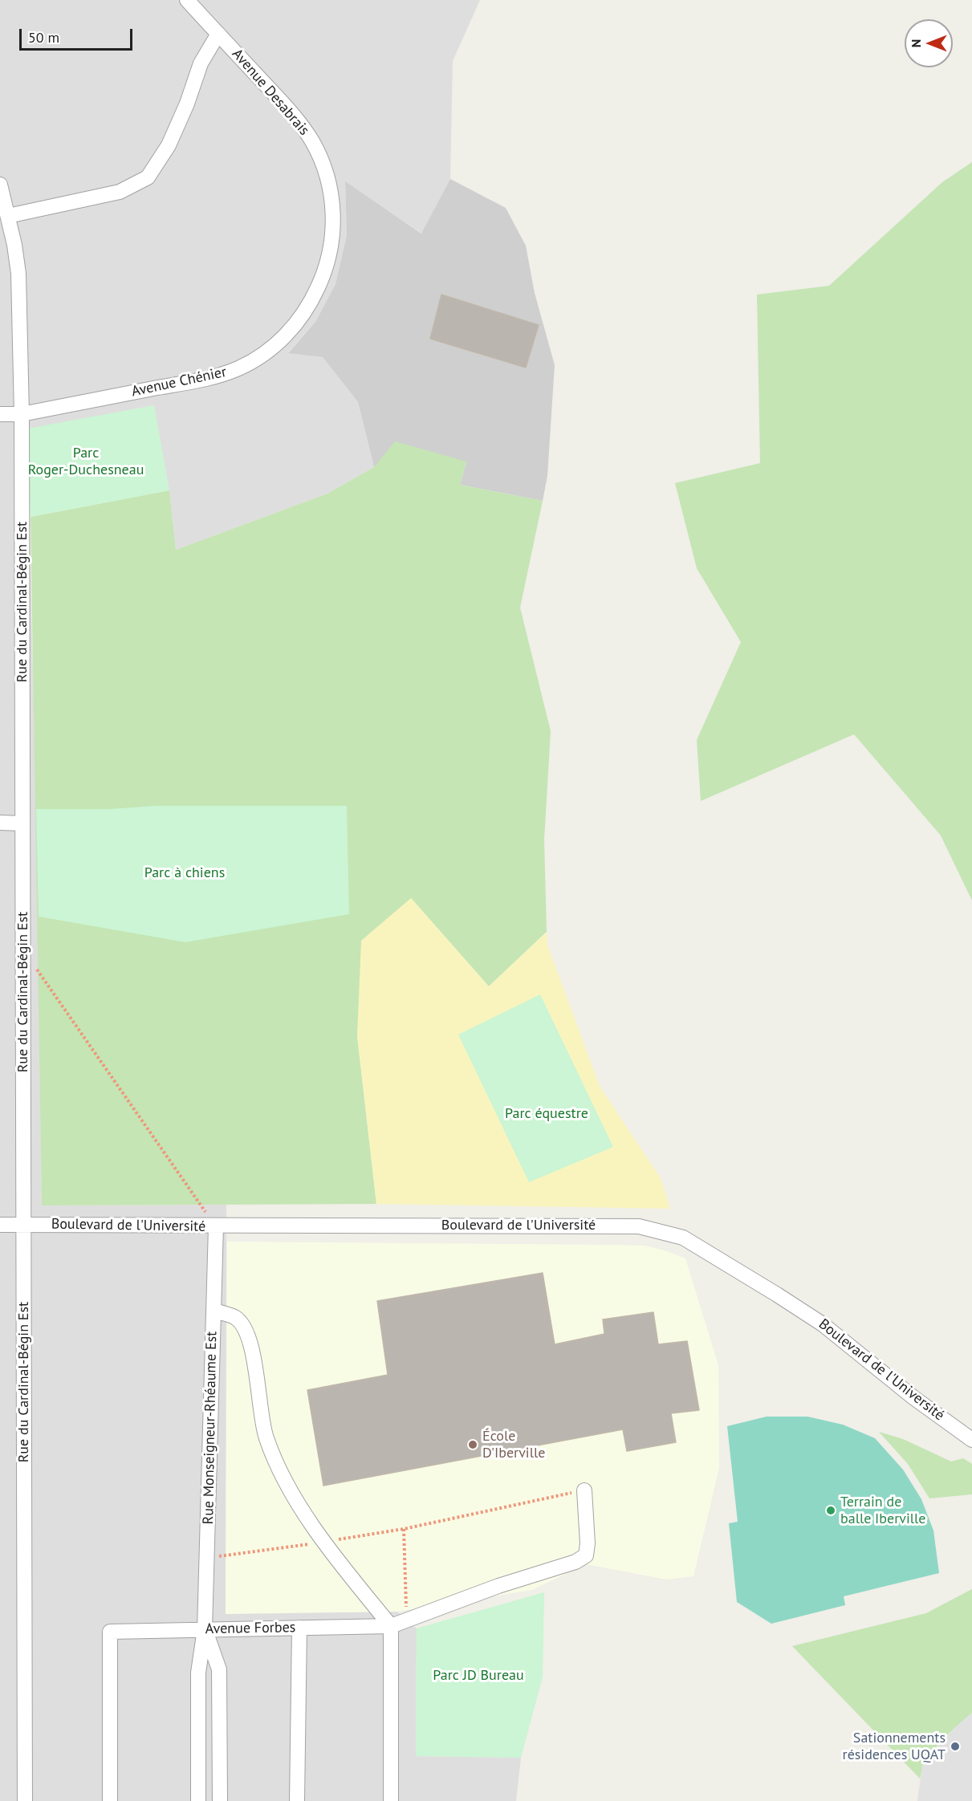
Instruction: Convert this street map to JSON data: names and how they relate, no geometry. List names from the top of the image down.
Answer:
{
  "streets": {
    "street": [
      "Avenue Desabrais",
      "Avenue Chénier",
      "Rue du Cardinal-Bégin Est",
      "Boulevard de l'Université",
      "Rue Monseigneur-Rhéaume Est",
      "Avenue Forbes"
    ]
  },
  "crossings": [
    ["Avenue Desabrais", "Avenue Chénier"],
    ["Avenue Chénier", "Rue du Cardinal-Bégin Est"],
    ["Rue du Cardinal-Bégin Est", "Boulevard de l'Université"],
    ["Boulevard de l'Université", "Rue Monseigneur-Rhéaume Est"],
    ["Rue Monseigneur-Rhéaume Est", "Avenue Forbes"]
  ],
  "parks": [
    "Parc Roger-Duchesneau",
    "Parc à chiens",
    "Parc équestre",
    "Parc JD Bureau"
  ],
  "places": ["École D'Iberville", "Terrain de balle Iberville", "Sationnements résidences UQAT"],
  "scale_bar": "50 m",
  "north": "left"
}
